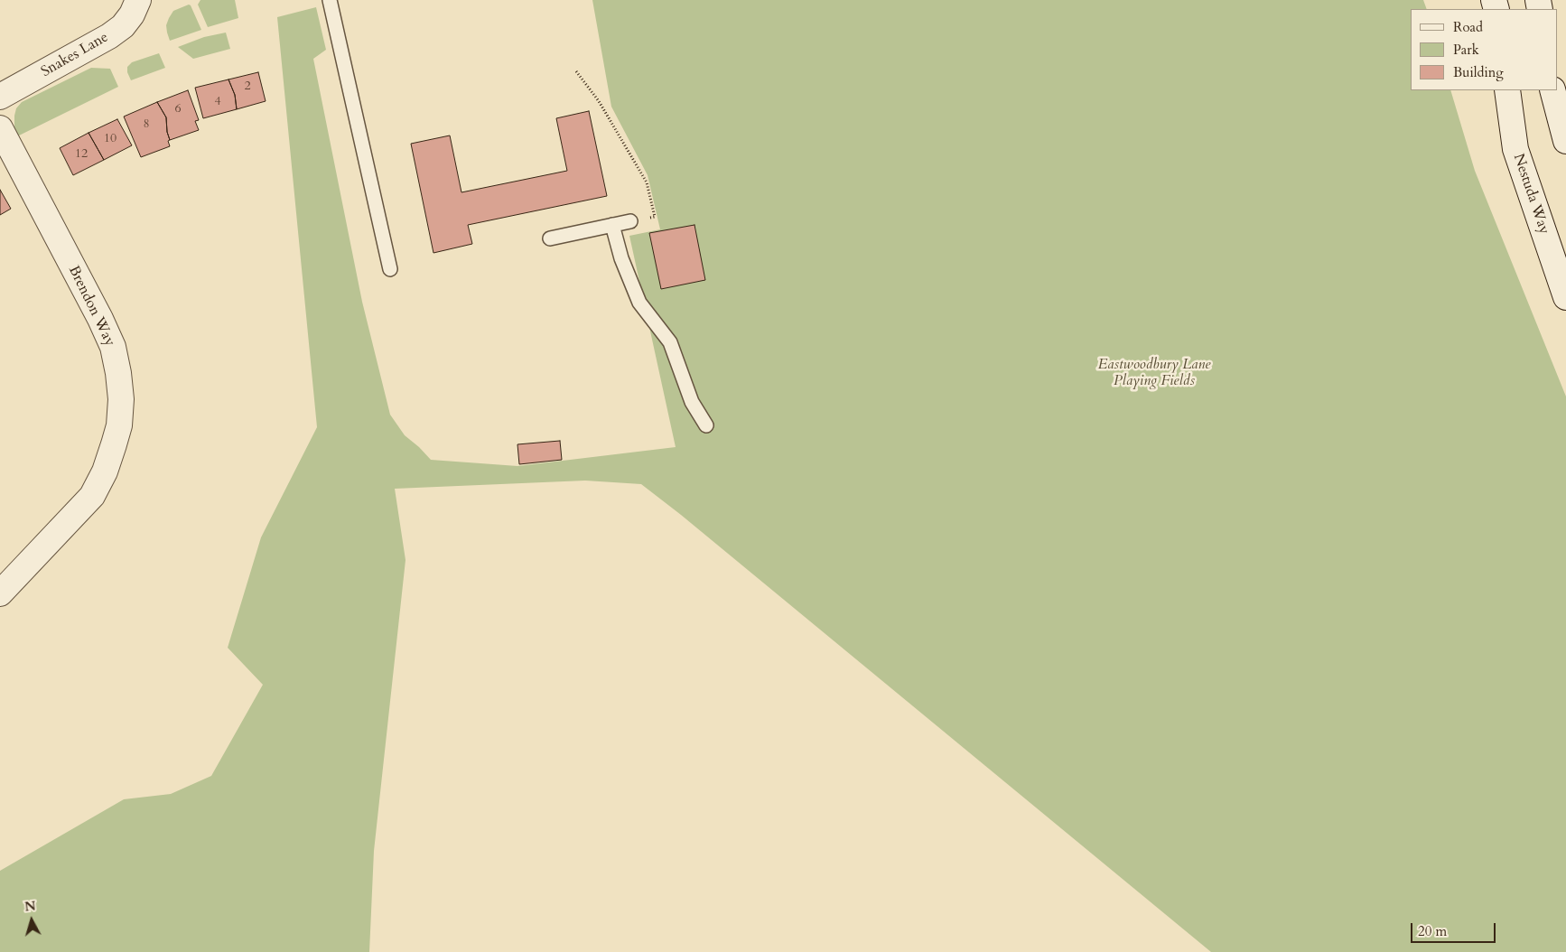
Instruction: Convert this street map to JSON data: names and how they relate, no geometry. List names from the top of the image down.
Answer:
{
  "streets": {
    "street": ["Snakes Lane", "Nestuda Way", "Brendon Way"]
  },
  "parks": ["Eastwoodbury Lane Playing Fields"],
  "house_numbers": [
    "2",
    "4",
    "6",
    "8",
    "10",
    "12"
  ],
  "legend": ["Road", "Park", "Building"],
  "scale_bar": "20 m",
  "north": "top"
}
